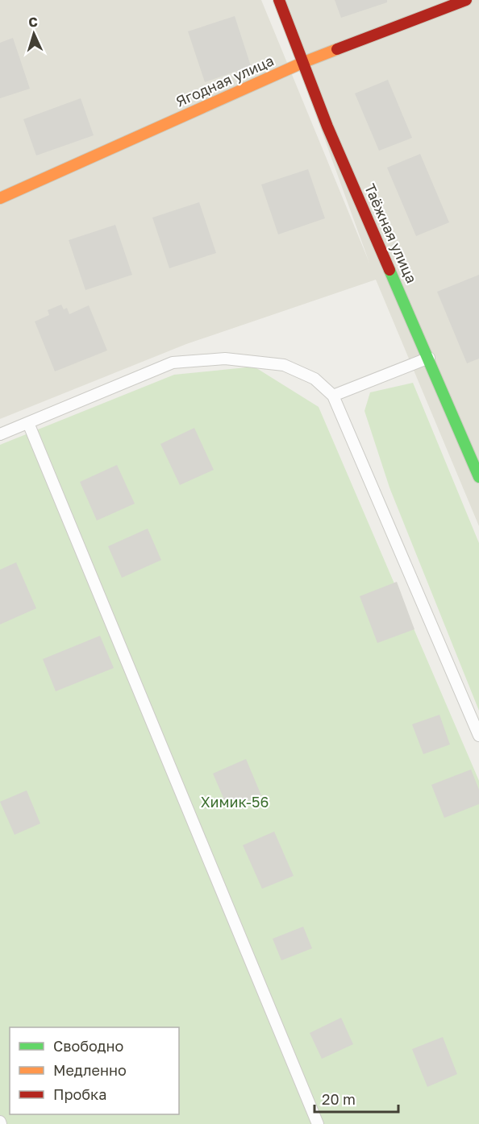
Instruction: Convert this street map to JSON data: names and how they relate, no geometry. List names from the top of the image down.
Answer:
{
  "streets": {
    "street": ["Ягодная улица", "Таёжная улица"]
  },
  "crossings": [
    ["Ягодная улица", "Таёжная улица"]
  ],
  "parks": ["Химик-56"],
  "legend": ["Свободно", "Медленно", "Пробка"],
  "scale_bar": "20 m",
  "north": "top"
}
